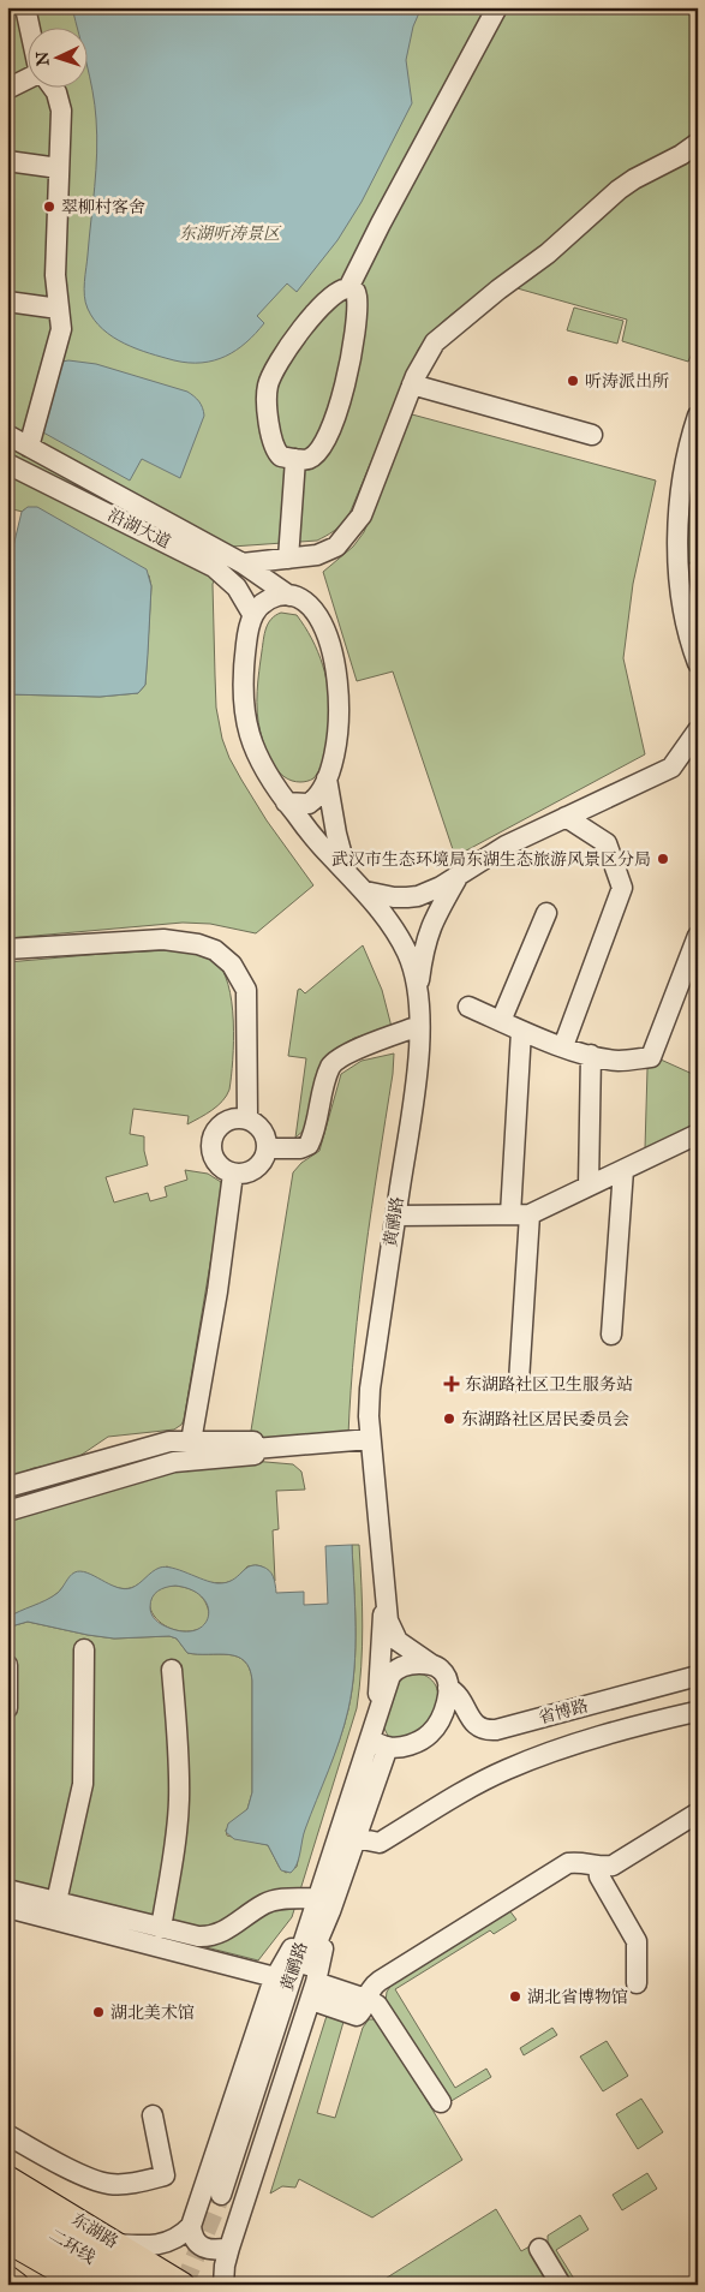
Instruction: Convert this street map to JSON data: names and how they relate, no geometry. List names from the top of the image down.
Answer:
{
  "streets": {
    "highway": ["二环线"],
    "main road": ["东湖路"],
    "street": ["沿湖大道", "黄鹂路", "省博路"]
  },
  "crossings": [
    ["沿湖大道", "黄鹂路"],
    ["黄鹂路", "省博路"]
  ],
  "parks": ["东湖听涛景区"],
  "places": {
    "other": [
      "翠柳村客舍",
      "听涛派出所",
      "武汉市生态环境局东湖生态旅游风景区分局",
      "东湖路社区居民委员会",
      "湖北省博物馆",
      "湖北美术馆"
    ],
    "health": ["东湖路社区卫生服务站"]
  },
  "north": "left"
}
